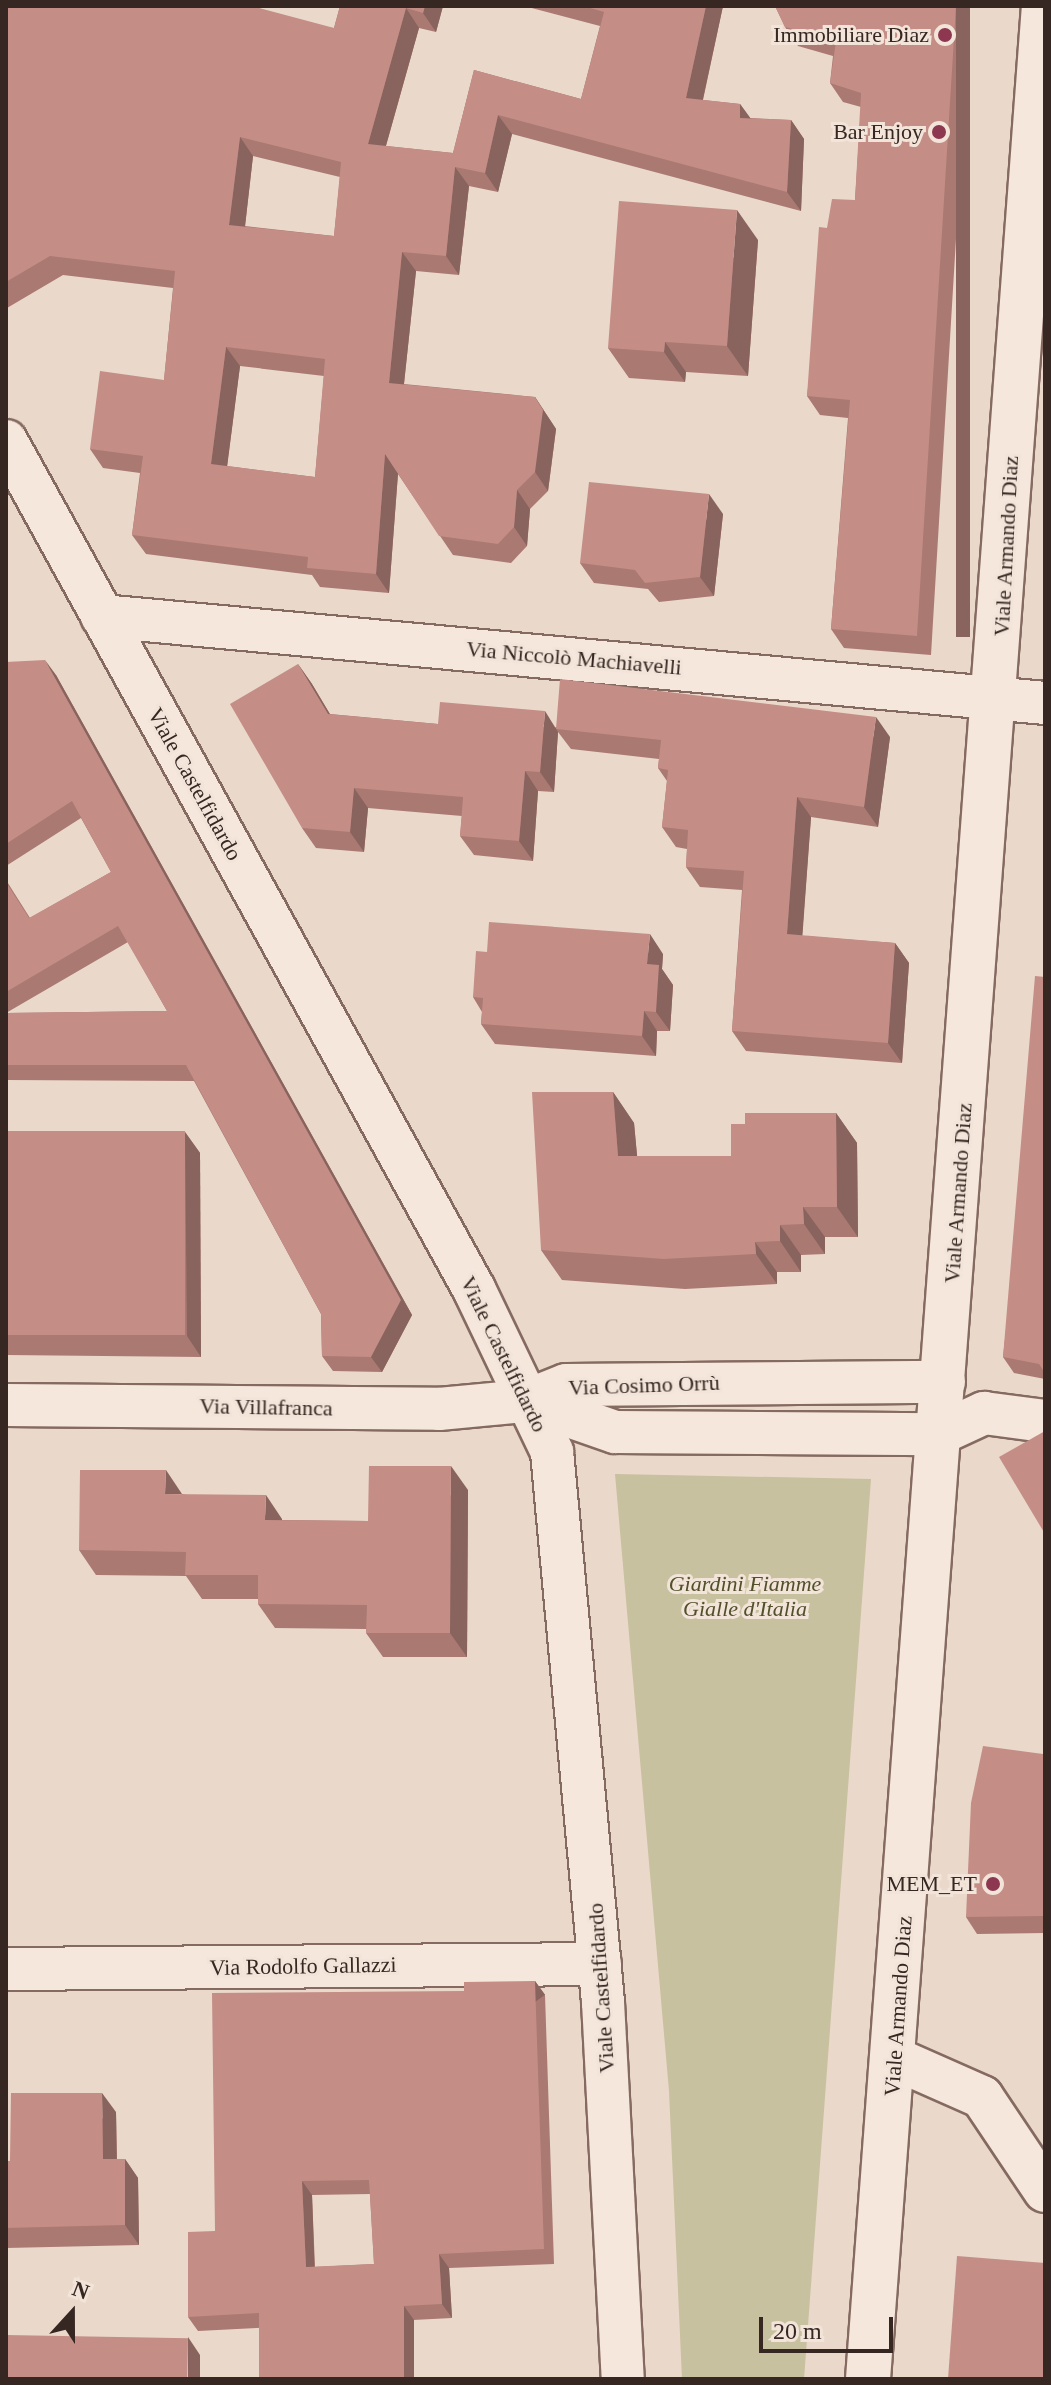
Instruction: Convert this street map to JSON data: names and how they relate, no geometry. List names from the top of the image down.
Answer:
{
  "streets": {
    "main road": ["Viale Armando Diaz"],
    "street": [
      "Via Niccolò Machiavelli",
      "Viale Castelfidardo",
      "Via Cosimo Orrù",
      "Via Villafranca",
      "Via Rodolfo Gallazzi"
    ]
  },
  "crossings": [
    ["Viale Armando Diaz", "Via Niccolò Machiavelli"],
    ["Viale Armando Diaz", "Via Cosimo Orrù"],
    ["Via Niccolò Machiavelli", "Viale Castelfidardo"],
    ["Viale Castelfidardo", "Via Cosimo Orrù"],
    ["Viale Castelfidardo", "Via Villafranca"],
    ["Viale Castelfidardo", "Via Rodolfo Gallazzi"],
    ["Via Cosimo Orrù", "Via Villafranca"]
  ],
  "parks": ["Giardini Fiamme Gialle d'Italia"],
  "places": ["Immobiliare Diaz", "Bar Enjoy", "MEM_ET"],
  "scale_bar": "20 m",
  "north": "top"
}
